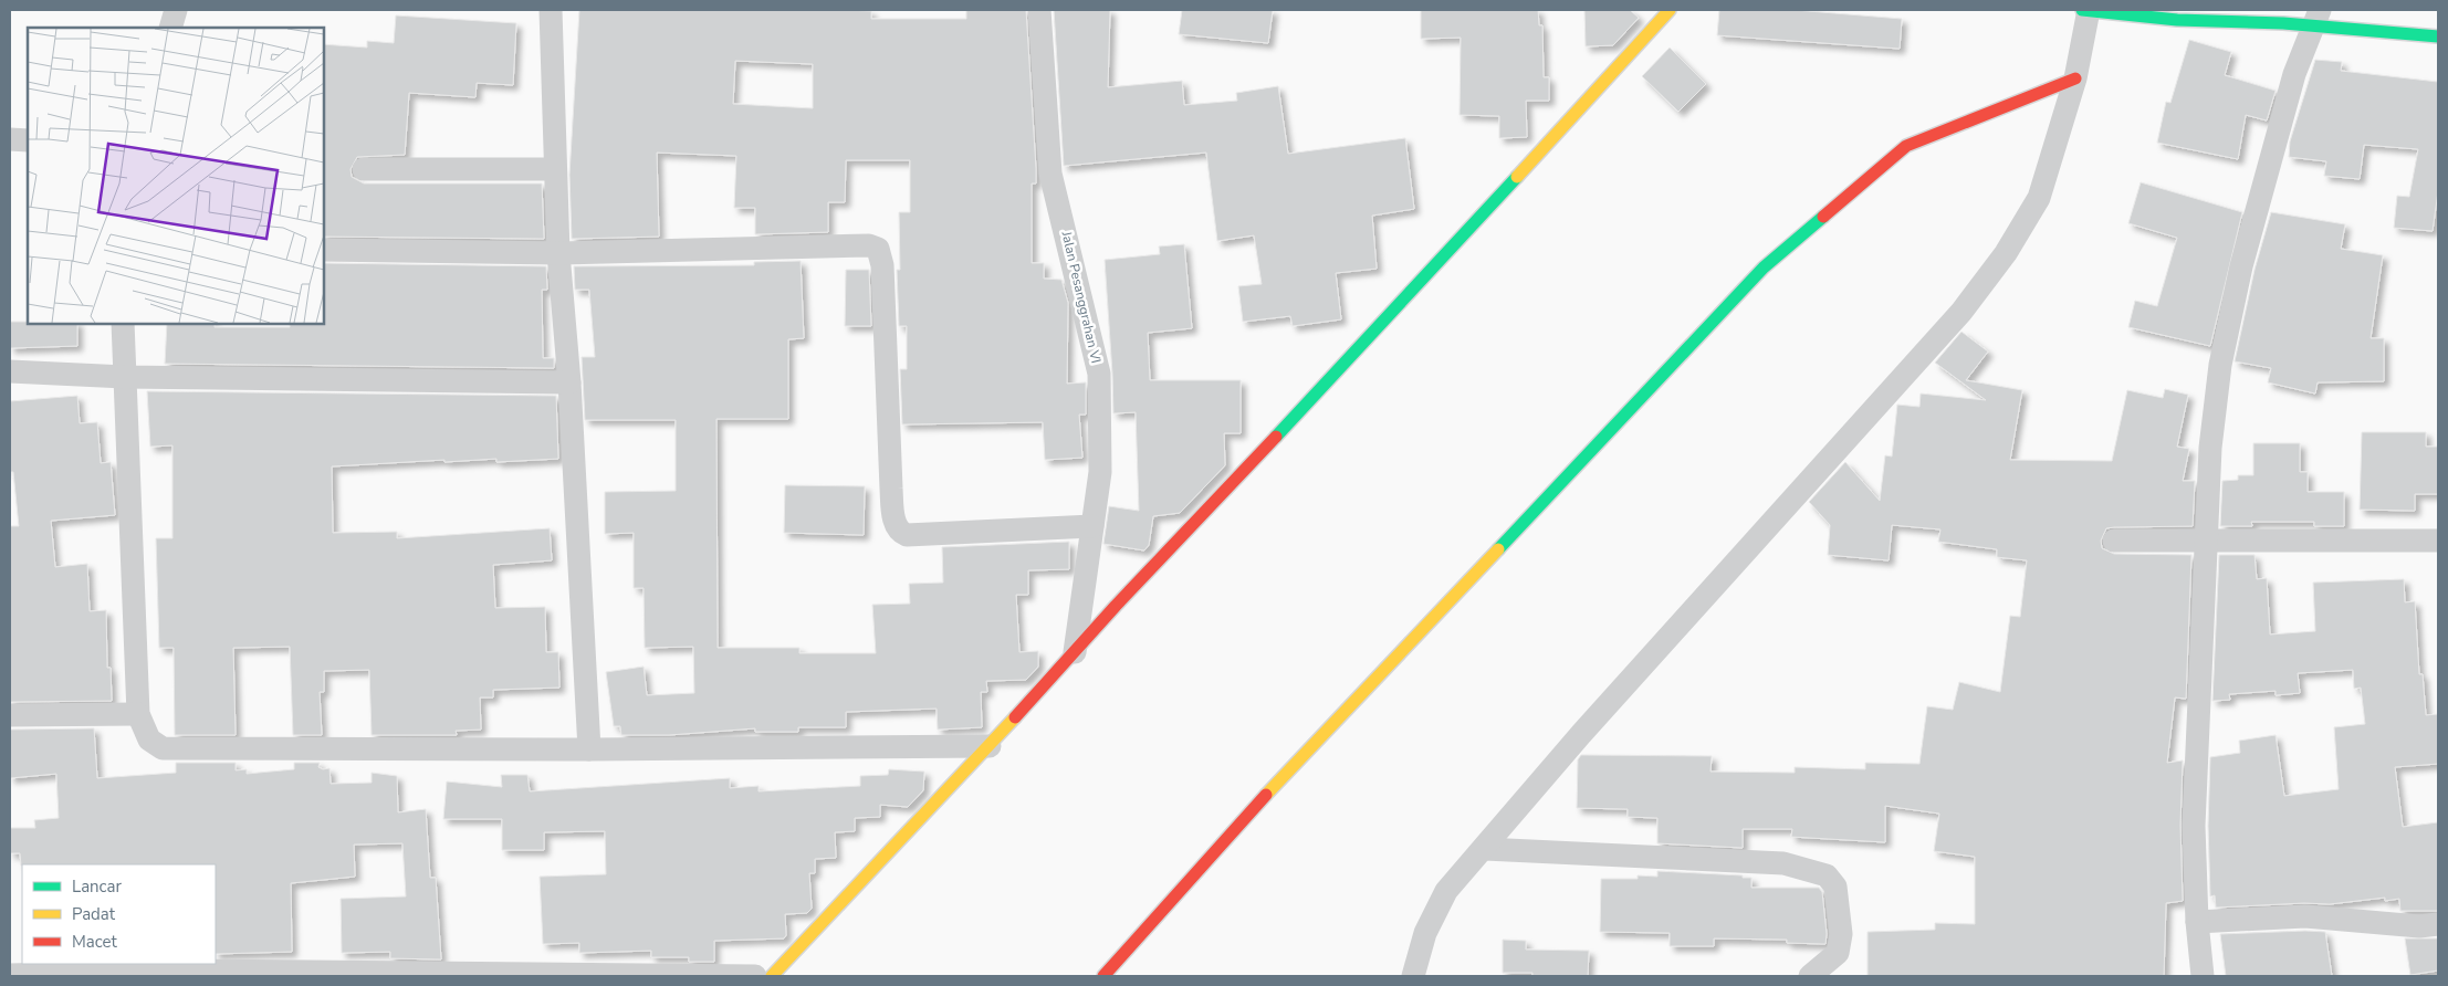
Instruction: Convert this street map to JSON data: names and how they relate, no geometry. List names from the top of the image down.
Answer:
{
  "streets": {
    "street": ["Jalan Pesanggrahan VI"]
  },
  "legend": ["Lancar", "Padat", "Macet"]
}
